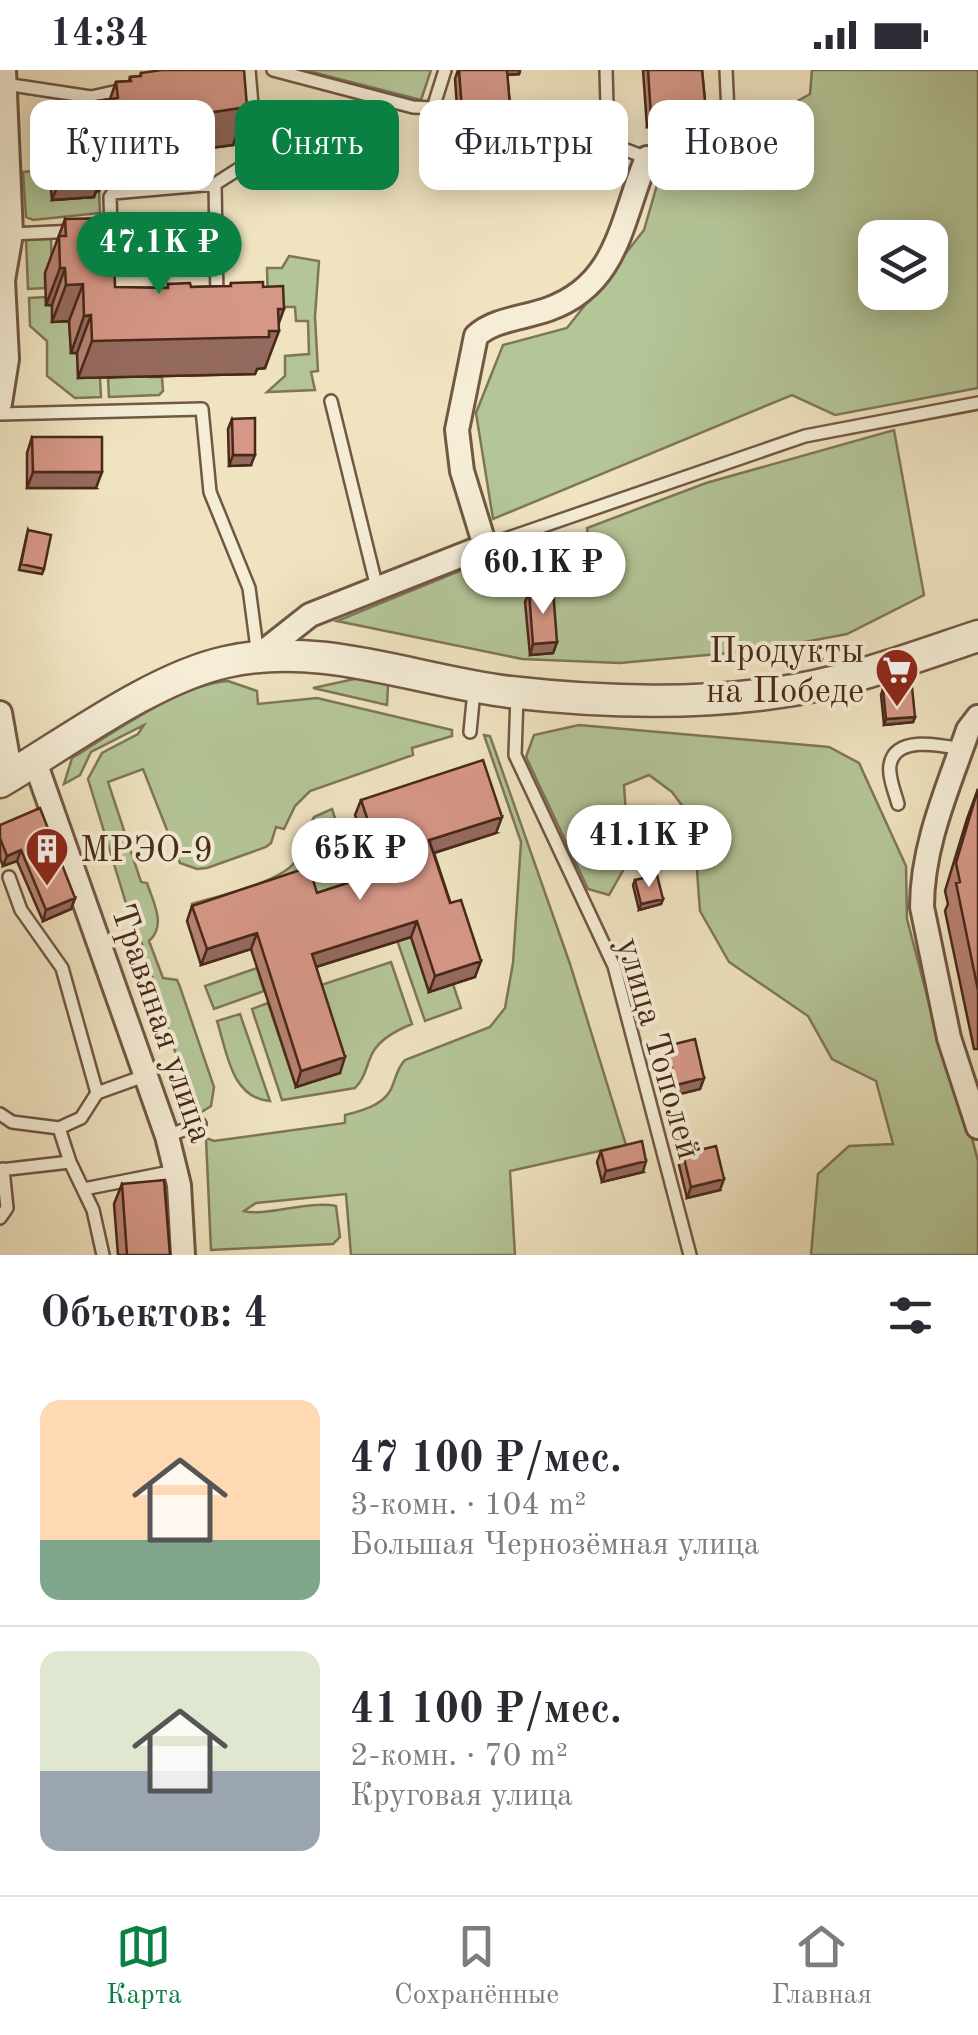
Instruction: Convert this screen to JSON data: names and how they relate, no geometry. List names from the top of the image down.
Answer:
{
  "streets": {
    "street": ["Травяная улица"],
    "lane": ["улица Тополей"]
  },
  "places": {
    "supermarket": ["Продукты на Победе"],
    "building": ["МРЭО-9"]
  },
  "page": {
    "status": "14:34",
    "chip": [
      "Купить",
      "Снять",
      "Фильтры",
      "Новое"
    ],
    "price": [
      "47.1K ₽",
      "60.1K ₽",
      "41.1K ₽",
      "65K ₽"
    ],
    "heading": "Объектов: 4",
    "list": [
      {
        "name": "47 100 ₽/мес.",
        "note": "3-комн. · 104 m² · Большая Чернозёмная улица"
      },
      {
        "name": "41 100 ₽/мес.",
        "note": "2-комн. · 70 m² · Круговая улица"
      }
    ],
    "tabs": ["Карта", "Сохранённые", "Главная"]
  }
}
